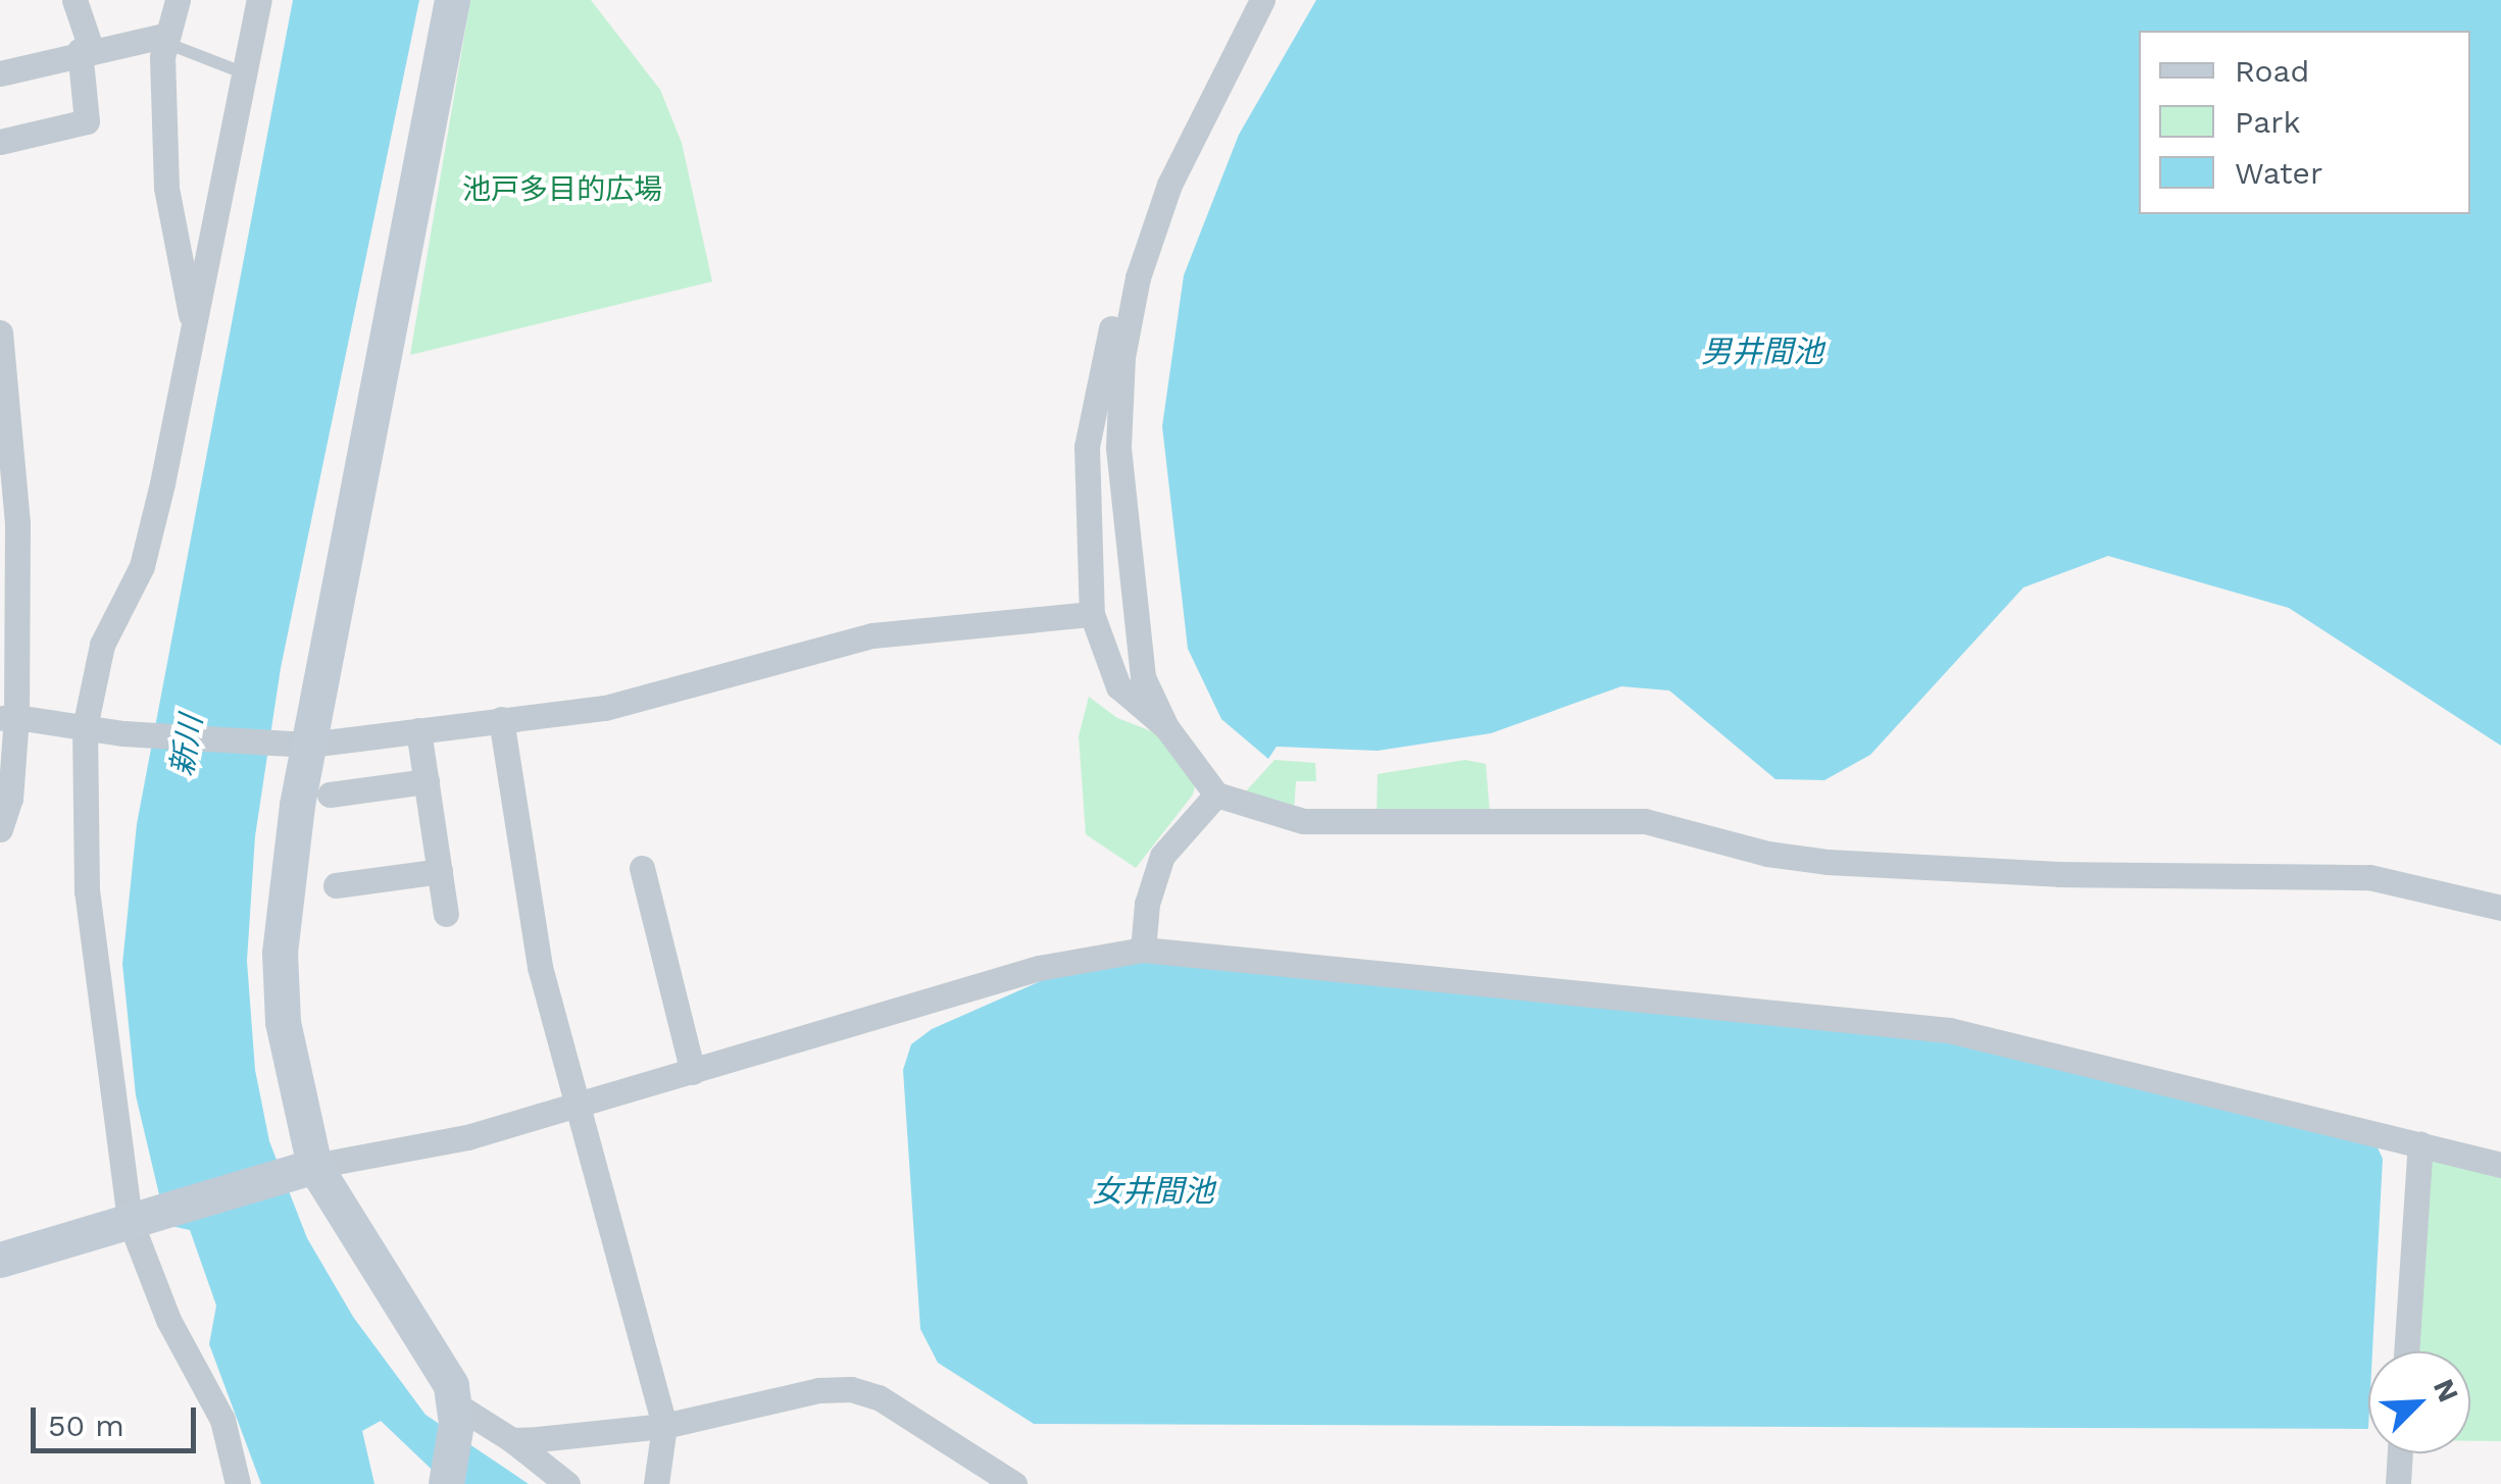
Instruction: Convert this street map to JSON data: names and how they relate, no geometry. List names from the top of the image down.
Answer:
{
  "water": ["男井間池", "新川", "女井間池"],
  "parks": ["池戸多目的広場"],
  "legend": ["Road", "Park", "Water"],
  "scale_bar": "50 m",
  "north": "top right"
}
